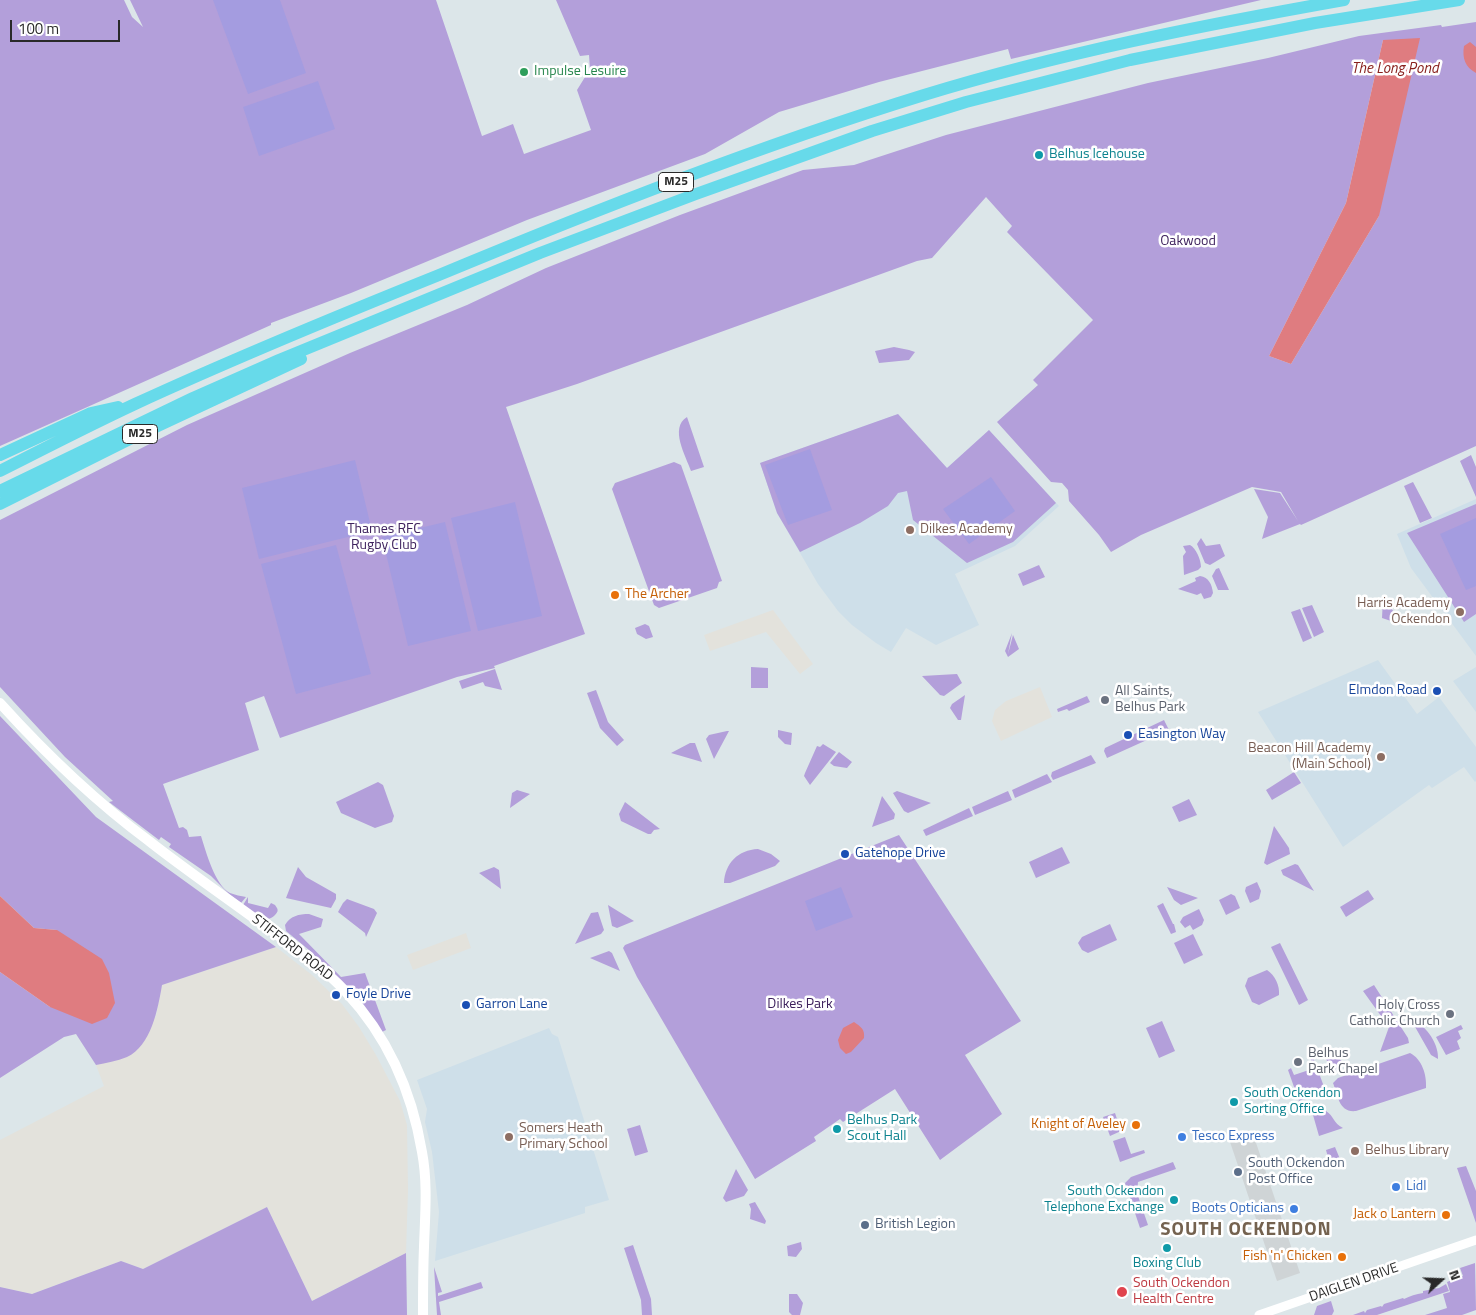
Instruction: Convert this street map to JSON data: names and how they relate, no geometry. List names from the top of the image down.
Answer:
{
  "streets": {
    "highway": ["M25"],
    "main road": ["STIFFORD ROAD"],
    "street": ["DAIGLEN DRIVE"]
  },
  "districts": ["SOUTH OCKENDON"],
  "water": ["The Long Pond"],
  "parks": ["Oakwood", "Thames RFC Rugby Club", "Dilkes Park"],
  "places": [
    "Impulse Lesuire",
    "Belhus Icehouse",
    "Dilkes Academy",
    "The Archer",
    "Harris Academy Ockendon",
    "Elmdon Road",
    "All Saints, Belhus Park",
    "Easington Way",
    "Beacon Hill Academy (Main School)",
    "Gatehope Drive",
    "Foyle Drive",
    "Garron Lane",
    "Holy Cross Catholic Church",
    "Belhus Park Chapel",
    "South Ockendon Sorting Office",
    "Knight of Aveley",
    "Belhus Park Scout Hall",
    "Somers Heath Primary School",
    "Tesco Express",
    "Belhus Library",
    "South Ockendon Post Office",
    "Lidl",
    "South Ockendon Telephone Exchange",
    "Boots Opticians",
    "Jack o Lantern",
    "British Legion",
    "Boxing Club",
    "Fish 'n' Chicken",
    "South Ockendon Health Centre"
  ],
  "scale_bar": "100 m",
  "north": "right"
}
